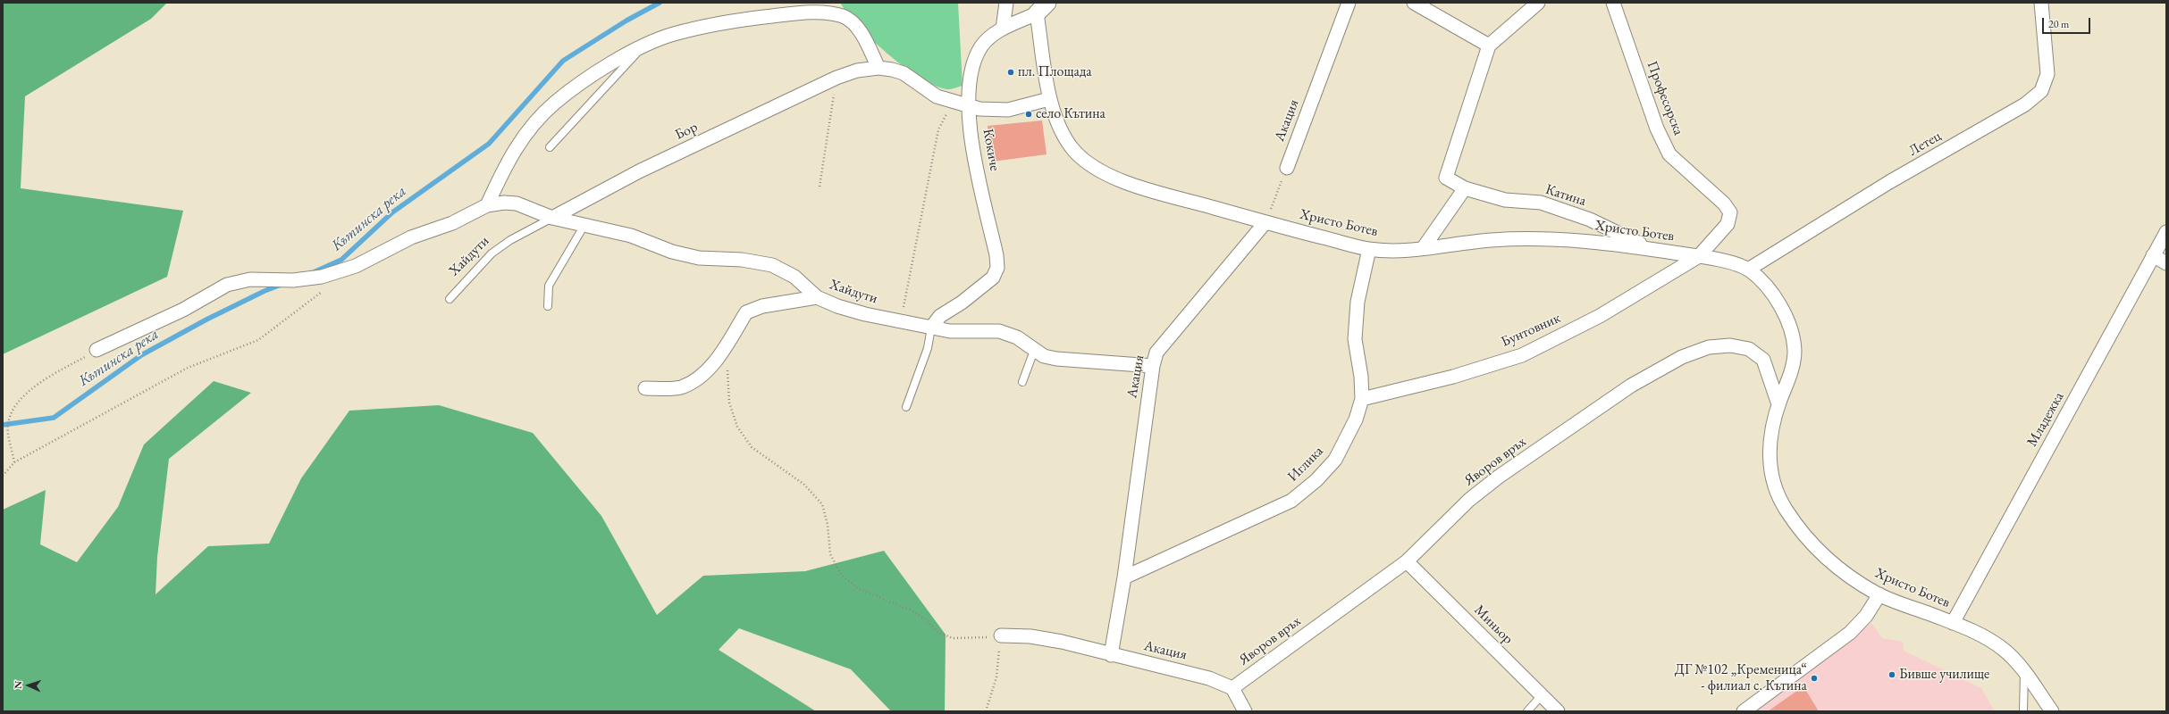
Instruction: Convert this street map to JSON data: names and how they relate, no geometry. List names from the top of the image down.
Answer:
{
  "streets": {
    "street": [
      "Професорска",
      "Акация",
      "Бор",
      "Летец",
      "Кокиче",
      "Катина",
      "Христо Ботев",
      "Хайдути",
      "Бунтовник",
      "Младежка",
      "Яворов връх",
      "Иглика",
      "Миньор"
    ]
  },
  "crossings": [
    ["Професорска", "Христо Ботев"],
    ["Професорска", "Бунтовник"],
    ["Акация", "Христо Ботев"],
    ["Акация", "Хайдути"],
    ["Акация", "Яворов връх"],
    ["Акация", "Иглика"],
    ["Бор", "Хайдути"],
    ["Летец", "Христо Ботев"],
    ["Кокиче", "Христо Ботев"],
    ["Кокиче", "Хайдути"],
    ["Катина", "Христо Ботев"],
    ["Христо Ботев", "Бунтовник"],
    ["Христо Ботев", "Младежка"],
    ["Христо Ботев", "Яворов връх"],
    ["Христо Ботев", "Иглика"],
    ["Бунтовник", "Иглика"],
    ["Яворов връх", "Миньор"]
  ],
  "water": ["Кътинска река"],
  "places": [
    "пл. Площада",
    "село Кътина",
    "Бивше училище",
    "ДГ №102 „Кременица“ - филиал с. Кътина"
  ],
  "scale_bar": "20 m",
  "north": "left"
}
